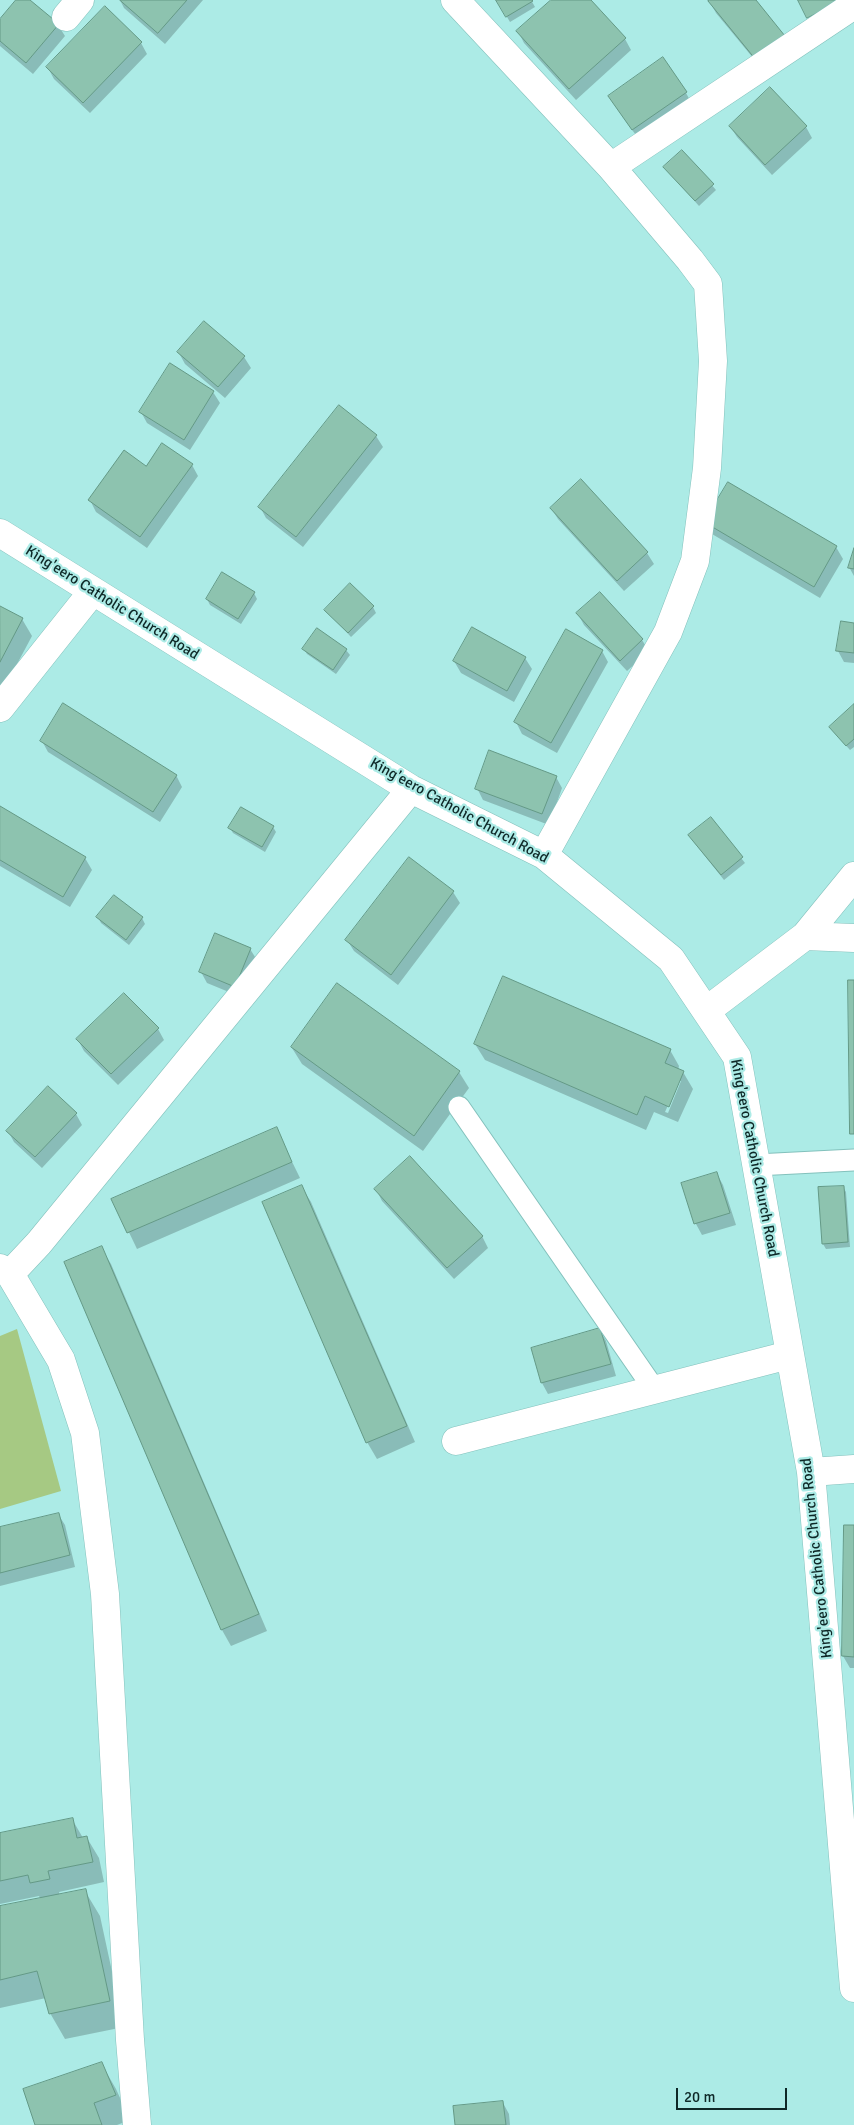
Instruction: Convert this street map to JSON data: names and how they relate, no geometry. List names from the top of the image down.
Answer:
{
  "streets": {
    "street": ["King'eero Catholic Church Road"]
  },
  "scale_bar": "20 m"
}
